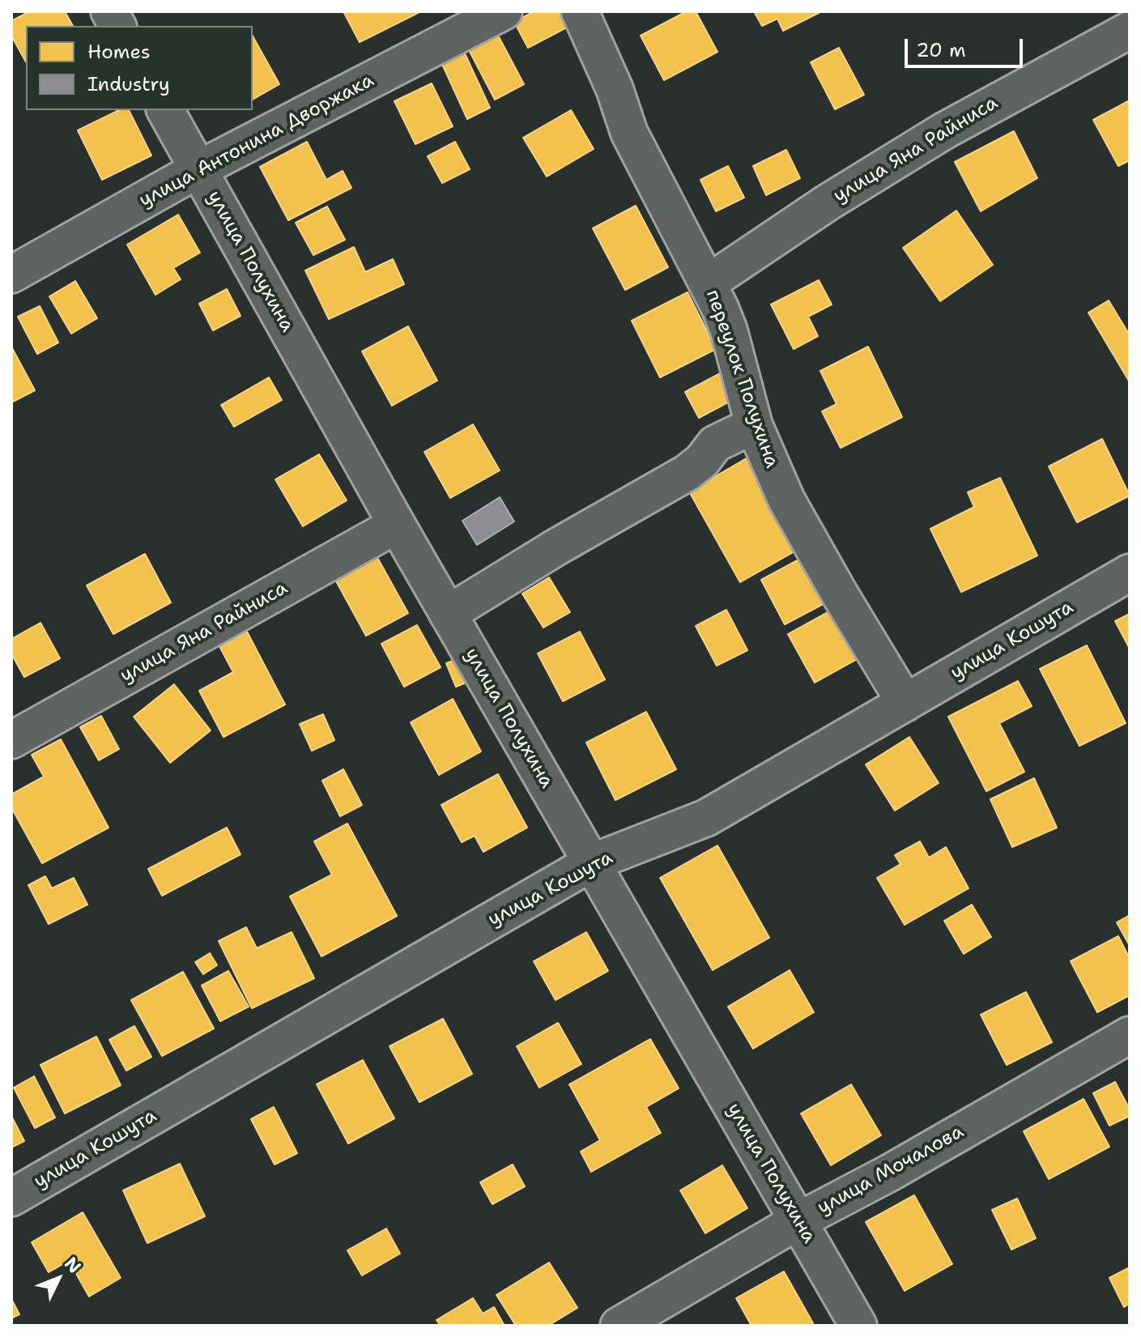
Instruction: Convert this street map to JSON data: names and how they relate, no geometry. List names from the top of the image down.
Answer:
{
  "streets": {
    "street": [
      "улица Антонина Дворжака",
      "улица Яна Райниса",
      "улица Полухина",
      "переулок Полухина",
      "улица Кошута",
      "улица Мочалова"
    ]
  },
  "crossings": [
    ["улица Антонина Дворжака", "улица Полухина"],
    ["улица Яна Райниса", "улица Полухина"],
    ["улица Яна Райниса", "переулок Полухина"],
    ["улица Полухина", "улица Кошута"],
    ["улица Полухина", "улица Мочалова"],
    ["переулок Полухина", "улица Кошута"]
  ],
  "legend": ["Homes", "Industry"],
  "scale_bar": "20 m",
  "north": "top right"
}
